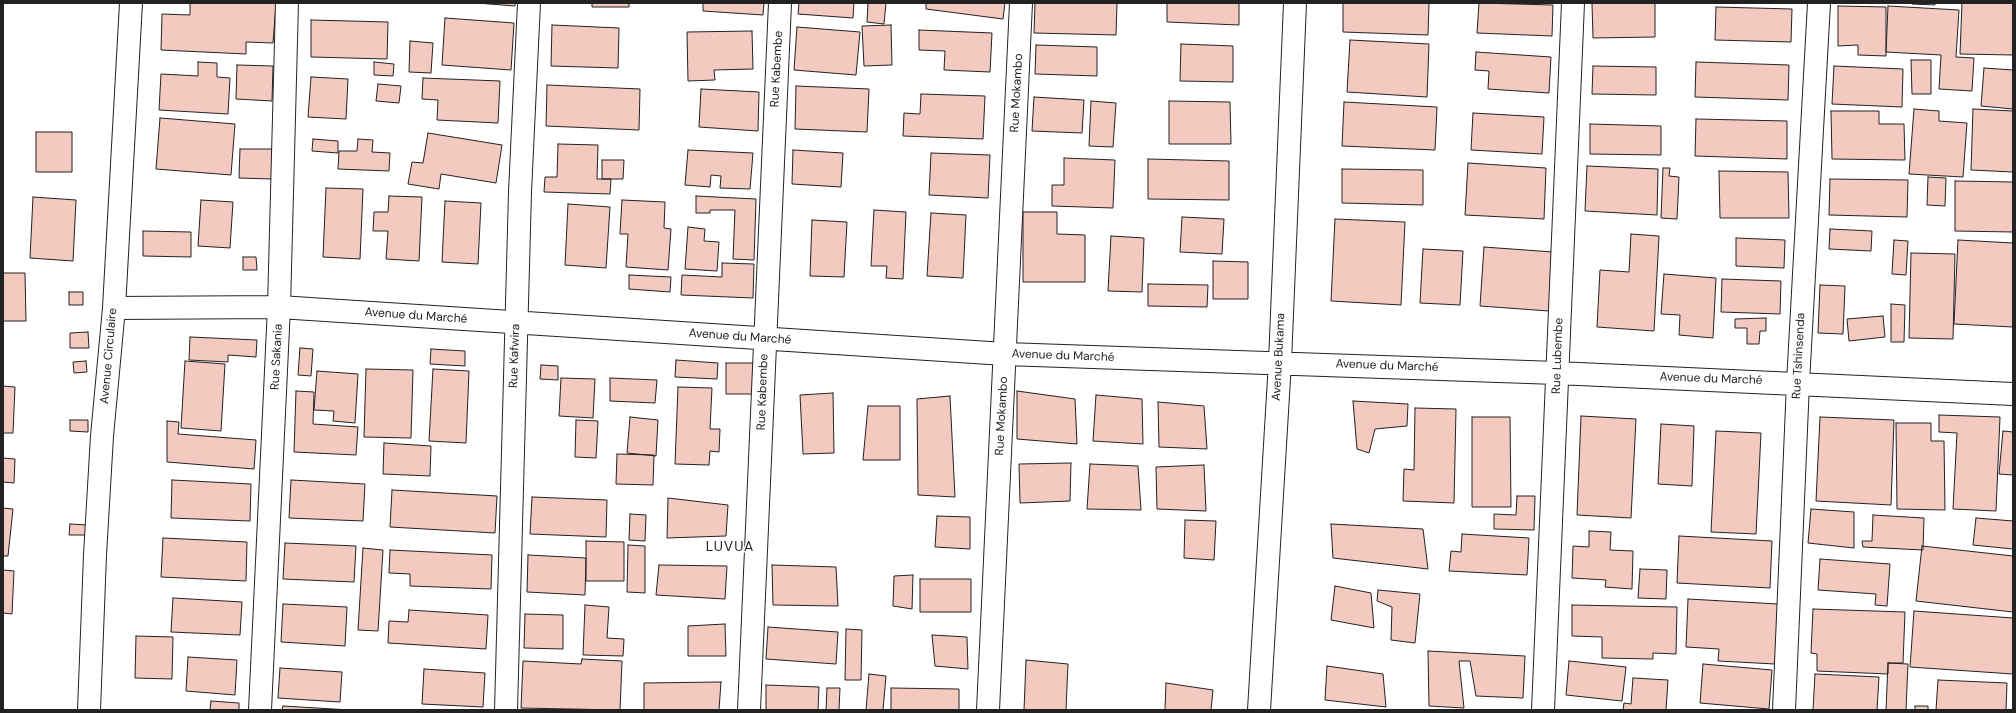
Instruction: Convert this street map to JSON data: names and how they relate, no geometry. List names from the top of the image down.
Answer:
{
  "streets": {
    "street": [
      "Rue Kabembe",
      "Rue Mokambo",
      "Avenue du Marché",
      "Avenue Circulaire",
      "Rue Kafwira",
      "Rue Lubembe",
      "Rue Tshinsenda",
      "Rue Sakania",
      "Avenue Bukama"
    ]
  },
  "crossings": [
    ["Rue Kabembe", "Avenue du Marché"],
    ["Rue Mokambo", "Avenue du Marché"],
    ["Avenue du Marché", "Avenue Circulaire"],
    ["Avenue du Marché", "Rue Kafwira"],
    ["Avenue du Marché", "Rue Lubembe"],
    ["Avenue du Marché", "Rue Tshinsenda"],
    ["Avenue du Marché", "Rue Sakania"],
    ["Avenue du Marché", "Avenue Bukama"]
  ],
  "districts": ["LUVUA"]
}
